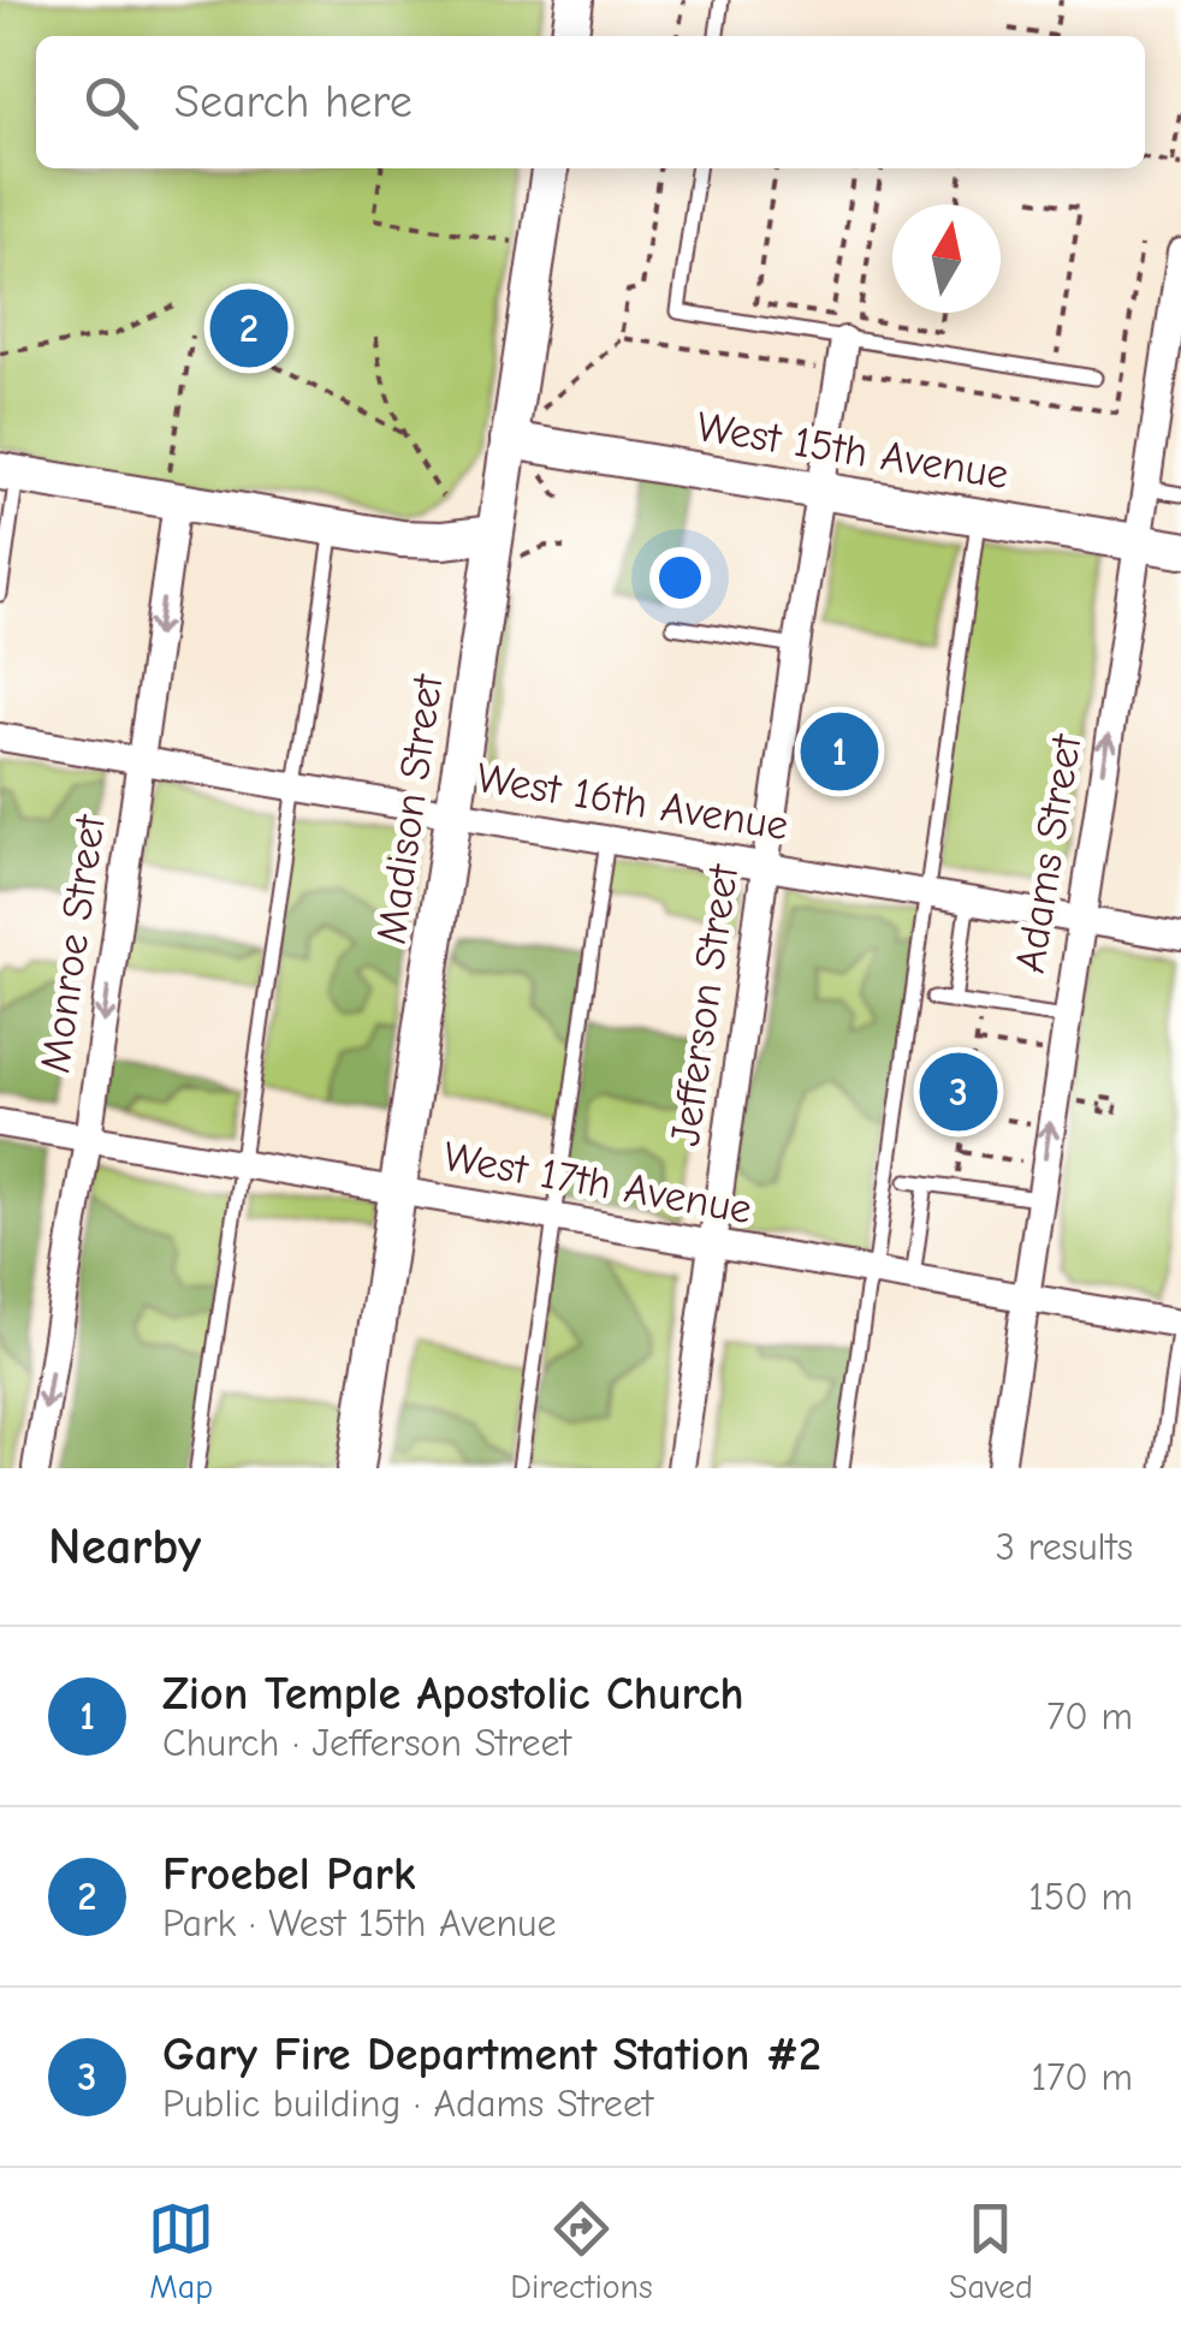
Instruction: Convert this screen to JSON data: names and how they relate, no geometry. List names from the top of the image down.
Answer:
{
  "streets": {
    "street": [
      "West 15th Avenue",
      "West 16th Avenue",
      "Madison Street",
      "Adams Street",
      "Monroe Street",
      "Jefferson Street",
      "West 17th Avenue"
    ]
  },
  "crossings": [
    ["West 15th Avenue", "Madison Street"],
    ["West 15th Avenue", "Adams Street"],
    ["West 15th Avenue", "Jefferson Street"],
    ["West 16th Avenue", "Madison Street"],
    ["West 16th Avenue", "Adams Street"],
    ["West 16th Avenue", "Monroe Street"],
    ["West 16th Avenue", "Jefferson Street"],
    ["Madison Street", "West 17th Avenue"],
    ["Adams Street", "West 17th Avenue"],
    ["Monroe Street", "West 17th Avenue"],
    ["Jefferson Street", "West 17th Avenue"]
  ],
  "one_way": ["Adams Street", "Monroe Street"],
  "north": "top",
  "page": {
    "search": "Search here",
    "pins": ["2", "1", "3"],
    "heading": ["Nearby", "3 results"],
    "list": [
      {
        "mark": "1",
        "name": "Zion Temple Apostolic Church",
        "note": "Church · Jefferson Street",
        "value": "70 m"
      },
      {
        "mark": "2",
        "name": "Froebel Park",
        "note": "Park · West 15th Avenue",
        "value": "150 m"
      },
      {
        "mark": "3",
        "name": "Gary Fire Department Station #2",
        "note": "Public building · Adams Street",
        "value": "170 m"
      }
    ],
    "nav": ["Map", "Directions", "Saved"]
  }
}
